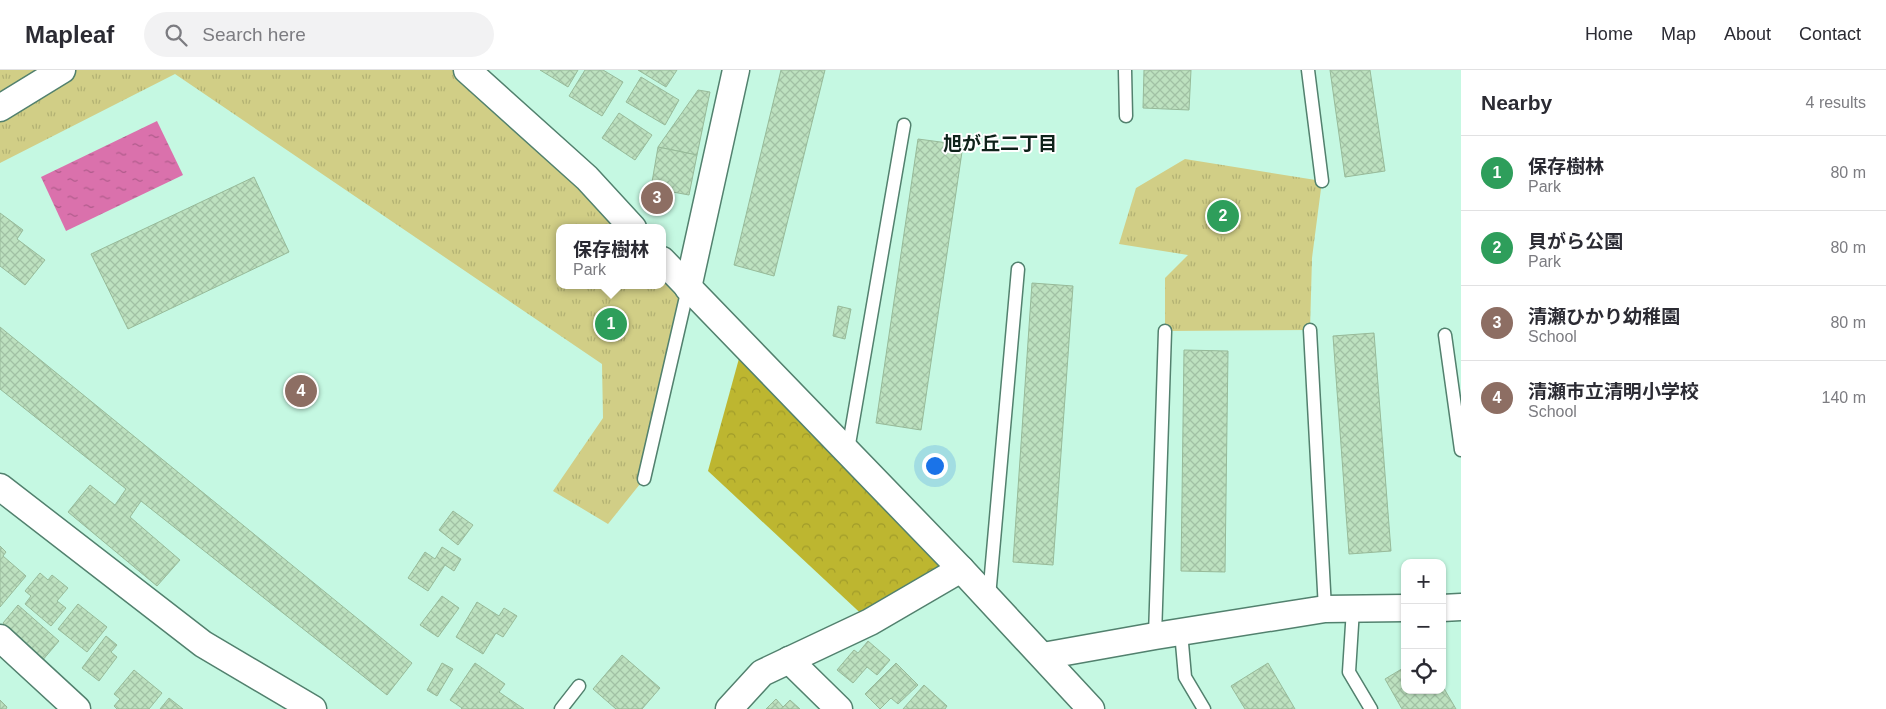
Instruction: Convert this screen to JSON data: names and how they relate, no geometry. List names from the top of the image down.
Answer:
{
  "districts": ["旭が丘二丁目"],
  "page": {
    "header": "Mapleaf",
    "search": "Search here",
    "nav": [
      "Home",
      "Map",
      "About",
      "Contact"
    ],
    "heading": ["Nearby", "4 results"],
    "list": [
      {
        "mark": "1",
        "name": "保存樹林",
        "note": "Park",
        "value": "80 m"
      },
      {
        "mark": "2",
        "name": "貝がら公園",
        "note": "Park",
        "value": "80 m"
      },
      {
        "mark": "3",
        "name": "清瀬ひかり幼稚園",
        "note": "School",
        "value": "80 m"
      },
      {
        "mark": "4",
        "name": "清瀬市立清明小学校",
        "note": "School",
        "value": "140 m"
      }
    ],
    "pins": [
      "3",
      "2",
      "1",
      "4"
    ],
    "popup": ["保存樹林", "Park"],
    "map_buttons": ["+", "−"]
  }
}
